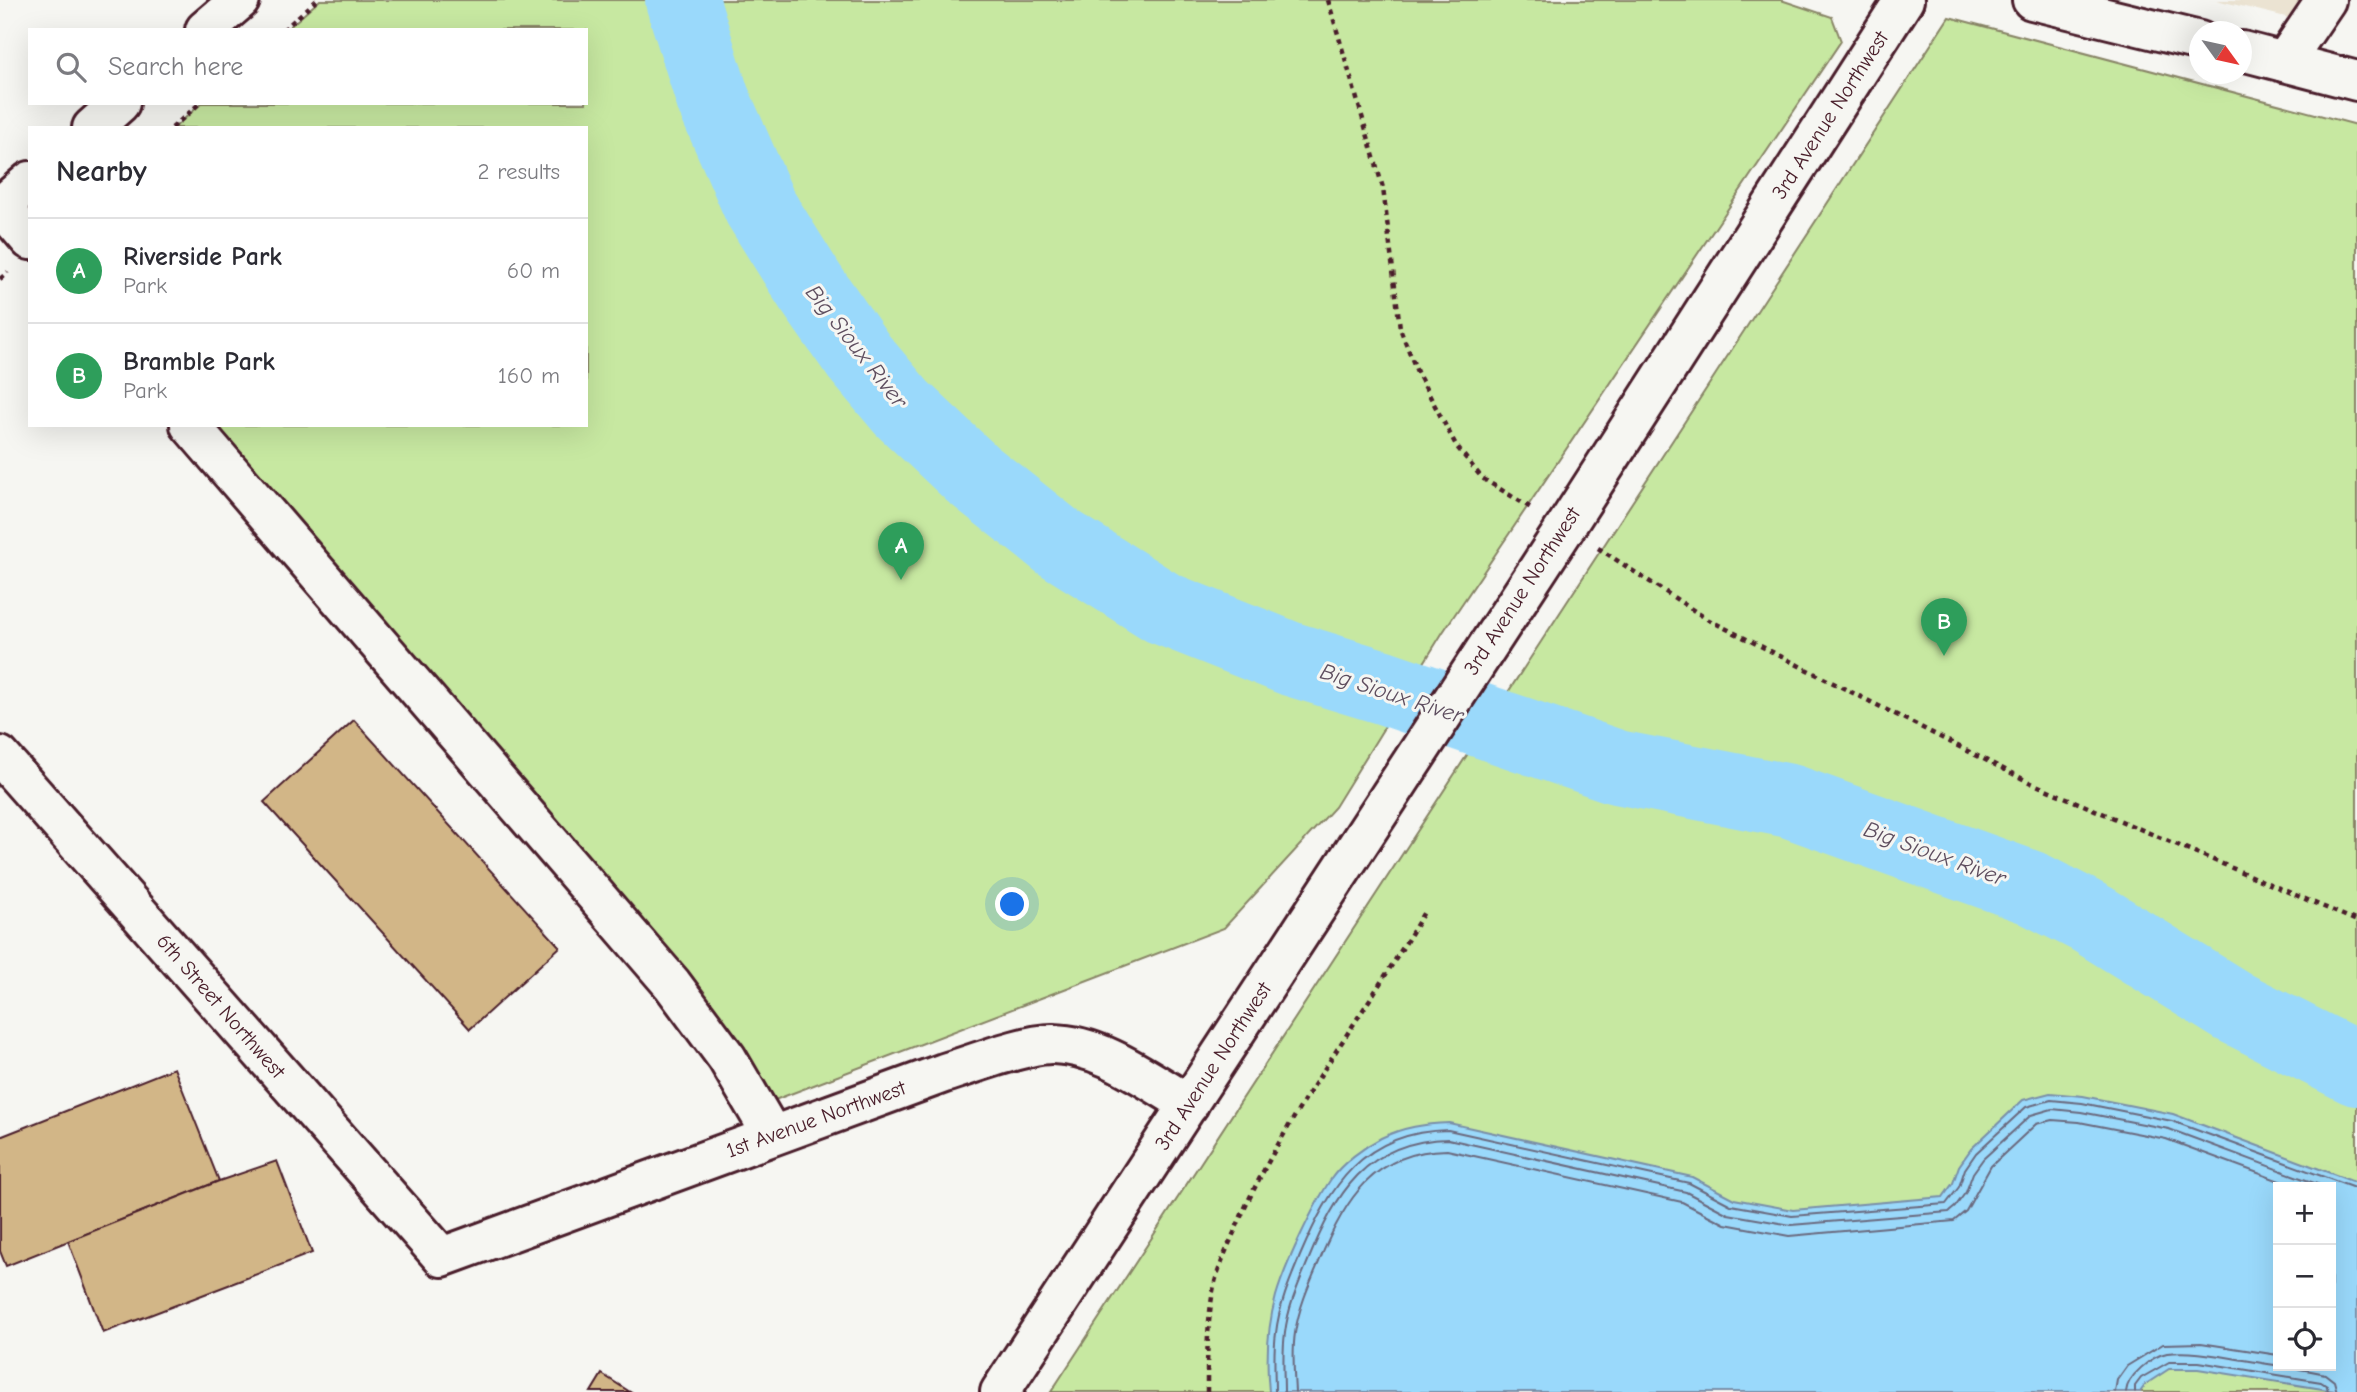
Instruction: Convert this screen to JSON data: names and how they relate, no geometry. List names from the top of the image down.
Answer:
{
  "streets": {
    "main road": ["3rd Avenue Northwest", "6th Street Northwest", "1st Avenue Northwest"]
  },
  "crossings": [
    ["3rd Avenue Northwest", "1st Avenue Northwest"],
    ["6th Street Northwest", "1st Avenue Northwest"]
  ],
  "water": ["Big Sioux River"],
  "north": "bottom right",
  "page": {
    "search": "Search here",
    "heading": ["Nearby", "2 results"],
    "list": [
      {
        "mark": "A",
        "name": "Riverside Park",
        "note": "Park",
        "value": "60 m"
      },
      {
        "mark": "B",
        "name": "Bramble Park",
        "note": "Park",
        "value": "160 m"
      }
    ],
    "pins": ["A", "B"],
    "map_buttons": ["+", "−"]
  }
}
